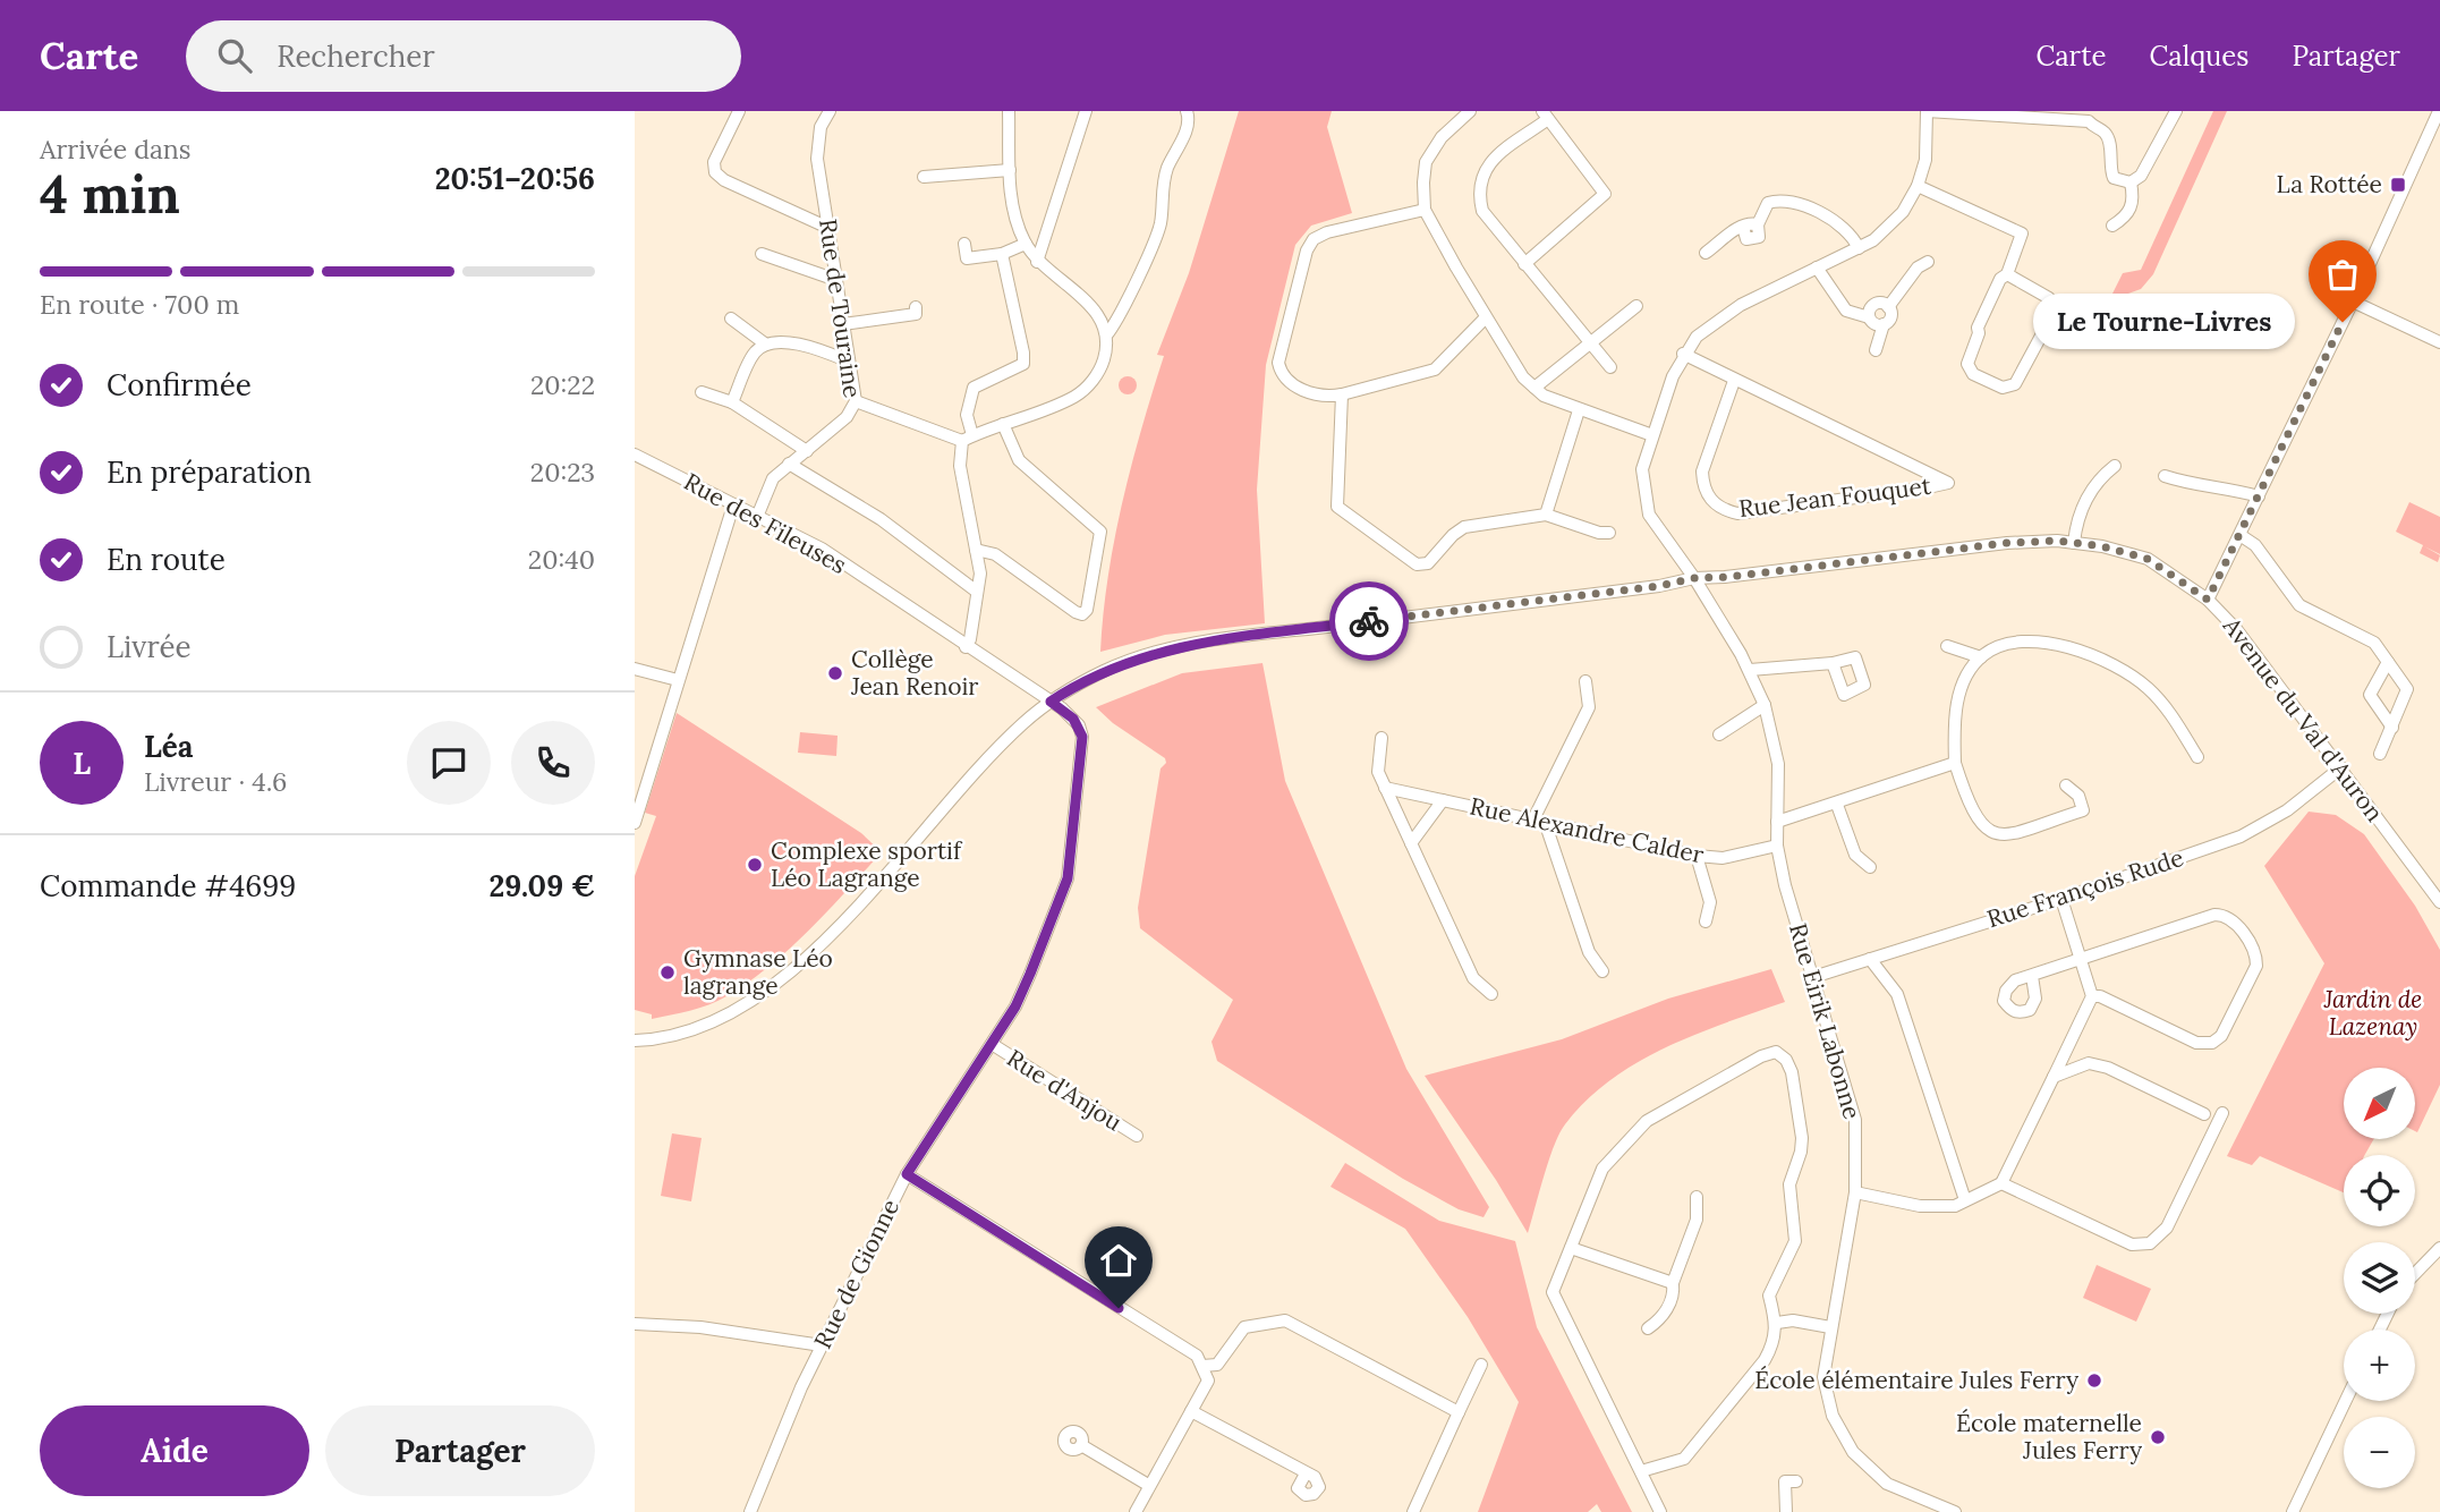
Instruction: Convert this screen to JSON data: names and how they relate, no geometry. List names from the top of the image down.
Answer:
{
  "streets": {
    "street": [
      "Rue de Touraine",
      "Rue Jean Fouquet",
      "Rue des Fileuses",
      "Avenue du Val d'Auron",
      "Rue Alexandre Calder",
      "Rue François Rude",
      "Rue Eirik Labonne",
      "Rue d'Anjou",
      "Rue de Gionne"
    ]
  },
  "crossings": [
    ["Rue de Touraine", "Rue des Fileuses"],
    ["Rue Jean Fouquet", "Rue Eirik Labonne"],
    ["Rue des Fileuses", "Avenue du Val d'Auron"],
    ["Rue des Fileuses", "Rue de Gionne"],
    ["Avenue du Val d'Auron", "Rue François Rude"],
    ["Avenue du Val d'Auron", "Rue Eirik Labonne"],
    ["Avenue du Val d'Auron", "Rue de Gionne"],
    ["Rue Alexandre Calder", "Rue Eirik Labonne"],
    ["Rue François Rude", "Rue Eirik Labonne"],
    ["Rue d'Anjou", "Rue de Gionne"]
  ],
  "parks": ["Jardin de Lazenay"],
  "places": {
    "transit": ["La Rottée"],
    "other": [
      "Le Tourne-Livres",
      "Collège Jean Renoir",
      "Complexe sportif Léo Lagrange",
      "Gymnase Léo lagrange",
      "École élémentaire Jules Ferry",
      "École maternelle Jules Ferry"
    ]
  },
  "north": "bottom left",
  "page": {
    "header": "Carte",
    "search": "Rechercher",
    "nav": ["Carte", "Calques", "Partager"],
    "heading": ["4 min", "Arrivée dans", "20:51–20:56"],
    "panel": [
      "Léa",
      "Livreur · 4.6",
      "Commande #4699",
      "29.09 €"
    ],
    "bar": "En route · 700 m",
    "bubble": "Le Tourne-Livres",
    "list": [
      ["Confirmée", "20:22"],
      ["En préparation", "20:23"],
      ["En route", "20:40"],
      "Livrée"
    ],
    "round": "L",
    "map_buttons": ["+", "−"],
    "buttons": ["Aide", "Partager"]
  }
}
